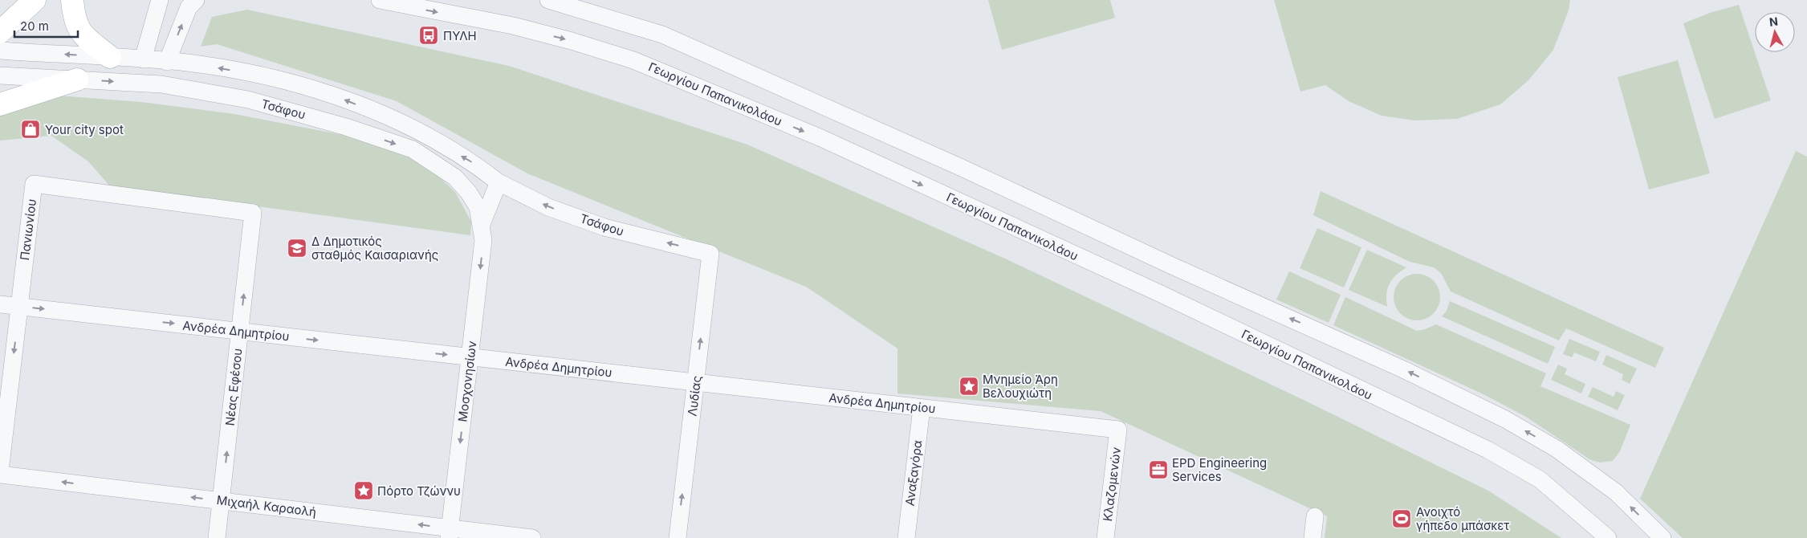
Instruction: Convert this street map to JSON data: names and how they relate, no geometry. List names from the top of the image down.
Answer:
{
  "streets": {
    "street": [
      "Γεωργίου Παπανικολάου",
      "Τσάφου",
      "Πανιωνίου",
      "Ανδρέα Δημητρίου",
      "Μοσχονησίων",
      "Νέας Εφέσου",
      "Λυδίας",
      "Αναξαγόρα",
      "Κλαζομενών",
      "Μιχαήλ Καραολή"
    ]
  },
  "crossings": [
    ["Τσάφου", "Μοσχονησίων"],
    ["Τσάφου", "Λυδίας"],
    ["Πανιωνίου", "Ανδρέα Δημητρίου"],
    ["Πανιωνίου", "Νέας Εφέσου"],
    ["Πανιωνίου", "Μιχαήλ Καραολή"],
    ["Ανδρέα Δημητρίου", "Μοσχονησίων"],
    ["Ανδρέα Δημητρίου", "Νέας Εφέσου"],
    ["Ανδρέα Δημητρίου", "Λυδίας"],
    ["Ανδρέα Δημητρίου", "Αναξαγόρα"],
    ["Ανδρέα Δημητρίου", "Κλαζομενών"],
    ["Μοσχονησίων", "Μιχαήλ Καραολή"],
    ["Νέας Εφέσου", "Μιχαήλ Καραολή"]
  ],
  "one_way": [
    "Ανδρέα Δημητρίου",
    "Μοσχονησίων",
    "Νέας Εφέσου",
    "Λυδίας",
    "Μιχαήλ Καραολή"
  ],
  "places": {
    "bus stop": ["ΠΥΛΗ"],
    "shop": ["Your city spot"],
    "school or university": ["Δ Δημοτικός σταθμός Καισαριανής"],
    "place": ["Μνημείο Άρη Βελουχιώτη", "Πόρτο Τζώννυ"],
    "office": ["EPD Engineering Services"],
    "sports": ["Ανοιχτό γήπεδο μπάσκετ"]
  },
  "scale_bar": "20 m",
  "north": "top"
}
